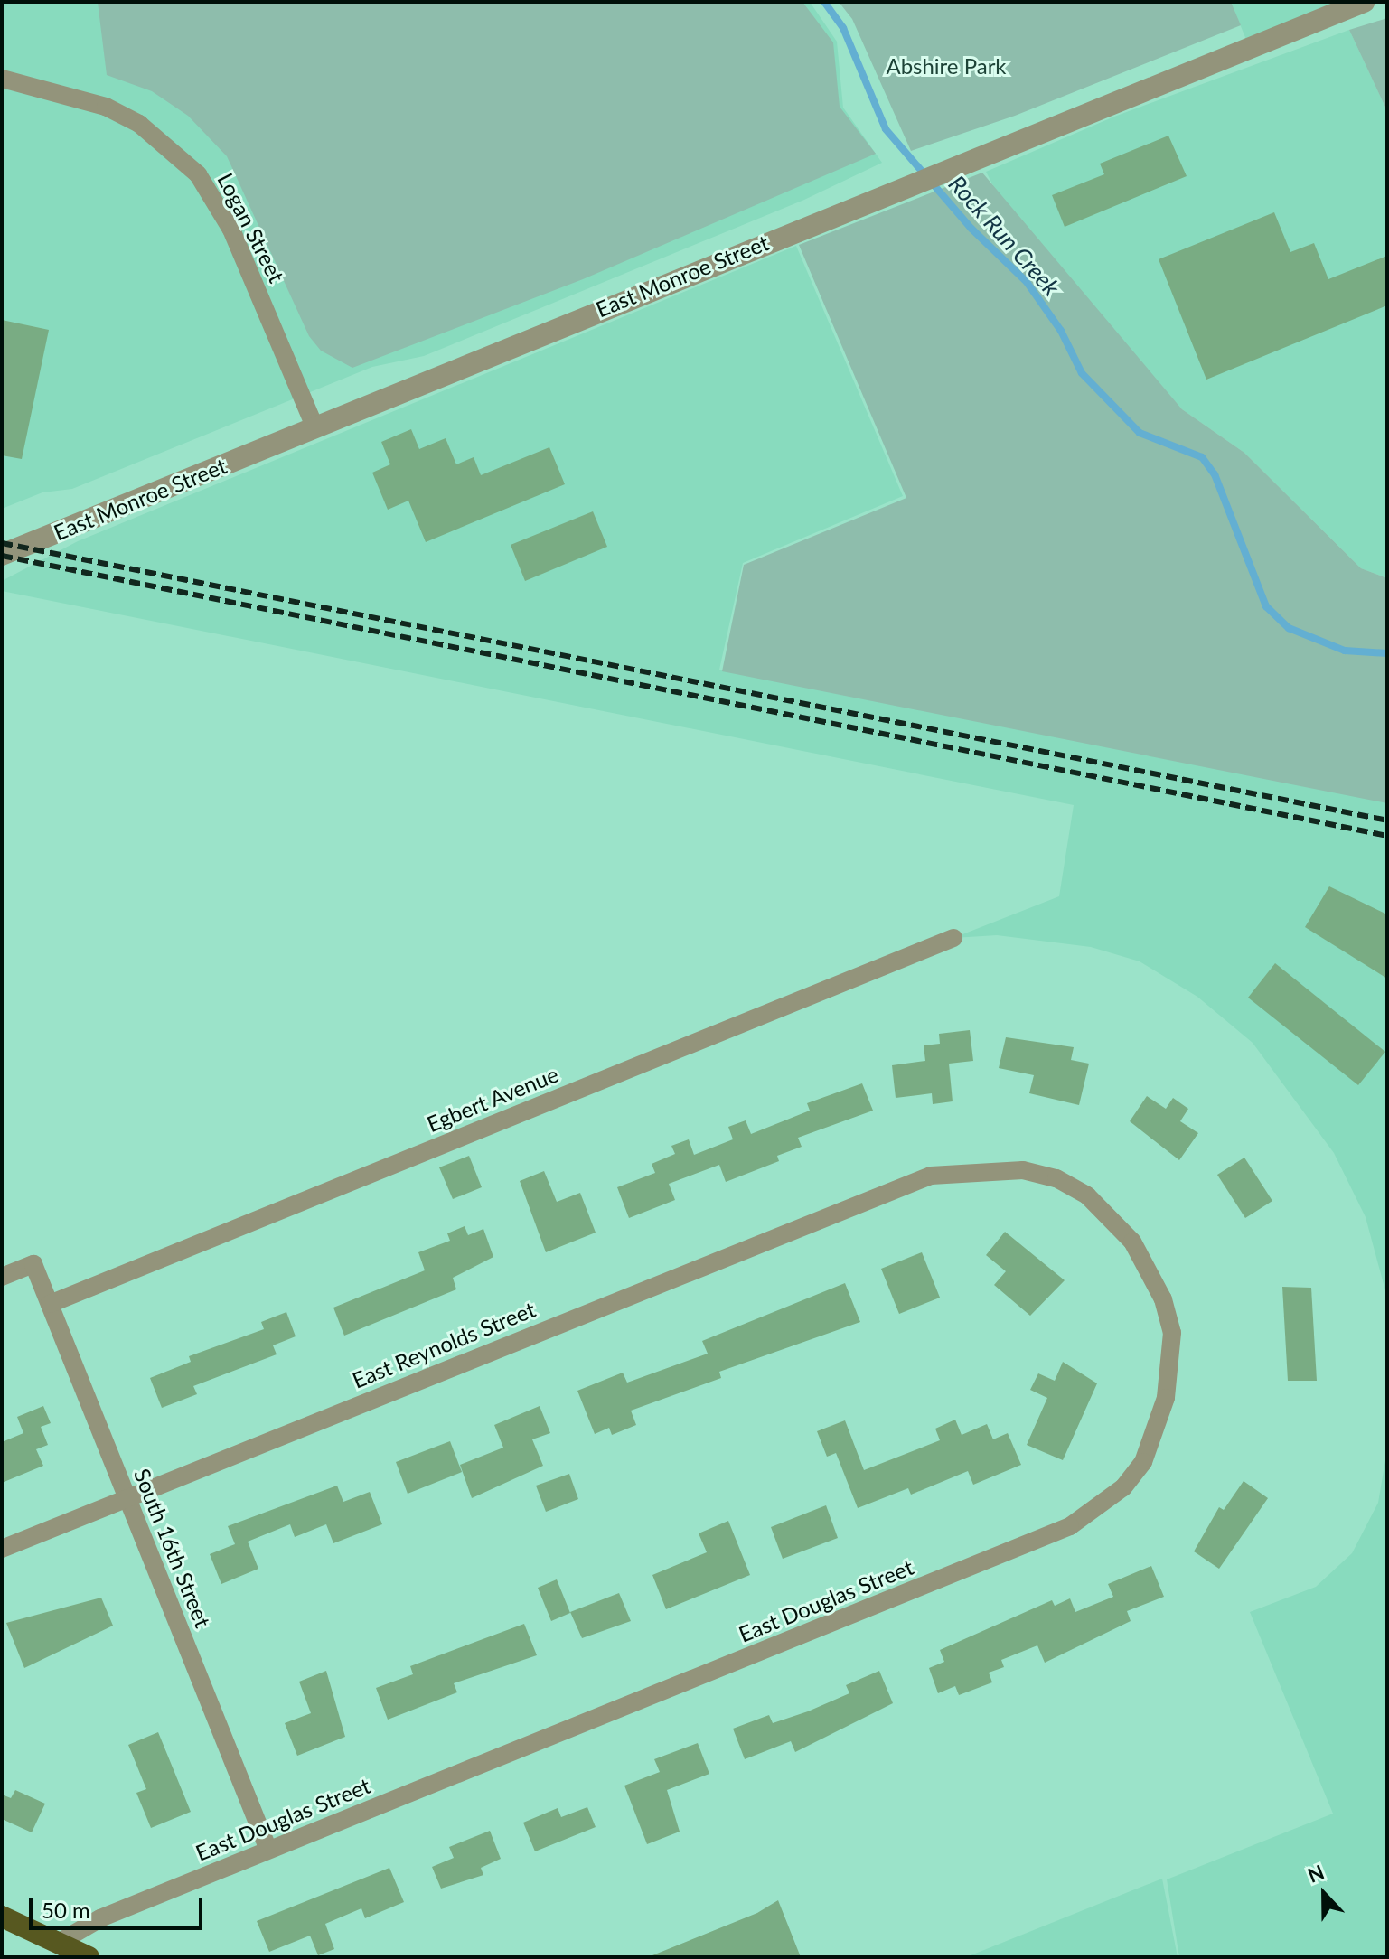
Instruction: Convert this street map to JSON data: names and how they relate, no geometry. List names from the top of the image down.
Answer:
{
  "streets": {
    "street": [
      "Logan Street",
      "East Monroe Street",
      "Egbert Avenue",
      "East Reynolds Street",
      "South 16th Street",
      "East Douglas Street"
    ]
  },
  "crossings": [
    ["Logan Street", "East Monroe Street"],
    ["Egbert Avenue", "South 16th Street"],
    ["East Reynolds Street", "South 16th Street"],
    ["East Reynolds Street", "East Douglas Street"],
    ["South 16th Street", "East Douglas Street"]
  ],
  "water": ["Rock Run Creek"],
  "parks": ["Abshire Park"],
  "scale_bar": "50 m",
  "north": "top"
}
